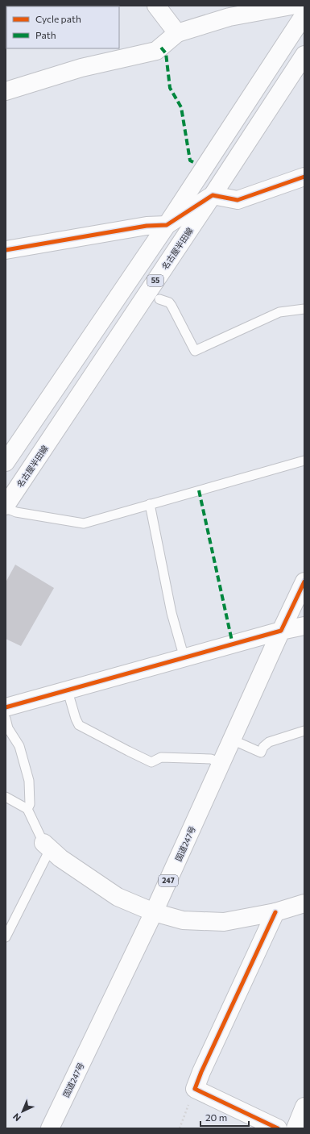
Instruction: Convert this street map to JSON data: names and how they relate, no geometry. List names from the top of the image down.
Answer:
{
  "streets": {
    "main road": [
      "名古屋半田線",
      "55",
      "国道247号",
      "247"
    ]
  },
  "legend": ["Cycle path", "Path"],
  "scale_bar": "20 m",
  "north": "bottom left"
}
